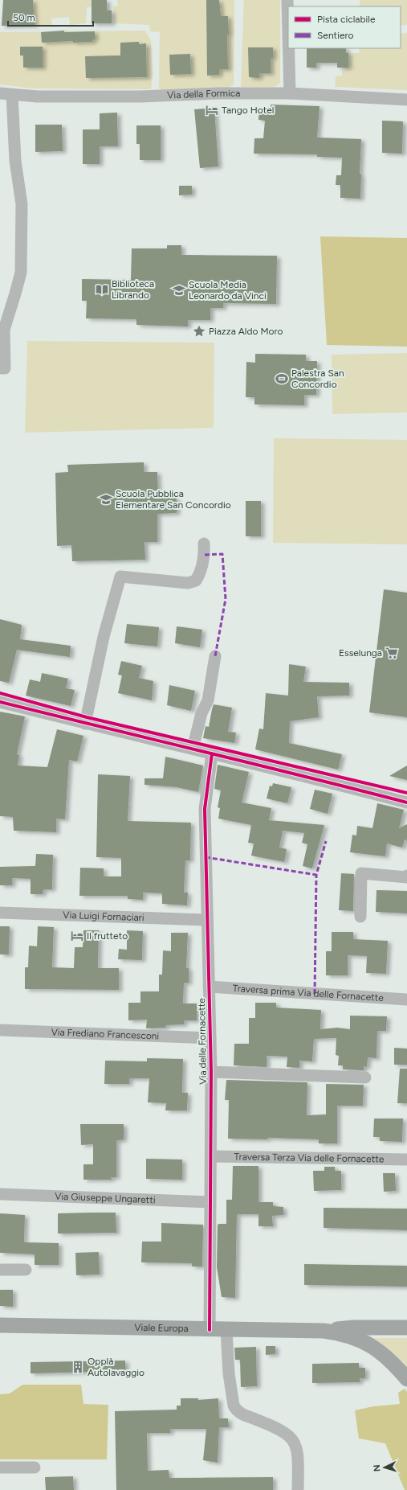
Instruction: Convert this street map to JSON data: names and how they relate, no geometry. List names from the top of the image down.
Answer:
{
  "streets": {
    "main road": ["Viale Europa"],
    "street": [
      "Via della Formica",
      "Via Luigi Fornaciari",
      "Traversa prima Via delle Fornacette",
      "Via Frediano Francesconi",
      "Via delle Fornacette",
      "Traversa Terza Via delle Fornacette",
      "Via Giuseppe Ungaretti"
    ]
  },
  "crossings": [
    ["Via Luigi Fornaciari", "Via delle Fornacette"],
    ["Traversa prima Via delle Fornacette", "Via delle Fornacette"],
    ["Via Frediano Francesconi", "Via delle Fornacette"],
    ["Via delle Fornacette", "Traversa Terza Via delle Fornacette"],
    ["Via delle Fornacette", "Via Giuseppe Ungaretti"],
    ["Via delle Fornacette", "Viale Europa"]
  ],
  "places": {
    "hotel": ["Tango Hotel", "Il frutteto"],
    "library": ["Biblioteca Librando"],
    "school or university": ["Scuola Media Leonardo da Vinci", "Scuola Pubblica Elementare San Concordio"],
    "place": ["Piazza Aldo Moro"],
    "sports": ["Palestra San Concordio"],
    "supermarket": ["Esselunga"],
    "building": ["Opplà Autolavaggio"]
  },
  "legend": ["Pista ciclabile", "Sentiero"],
  "scale_bar": "50 m",
  "north": "left"
}
